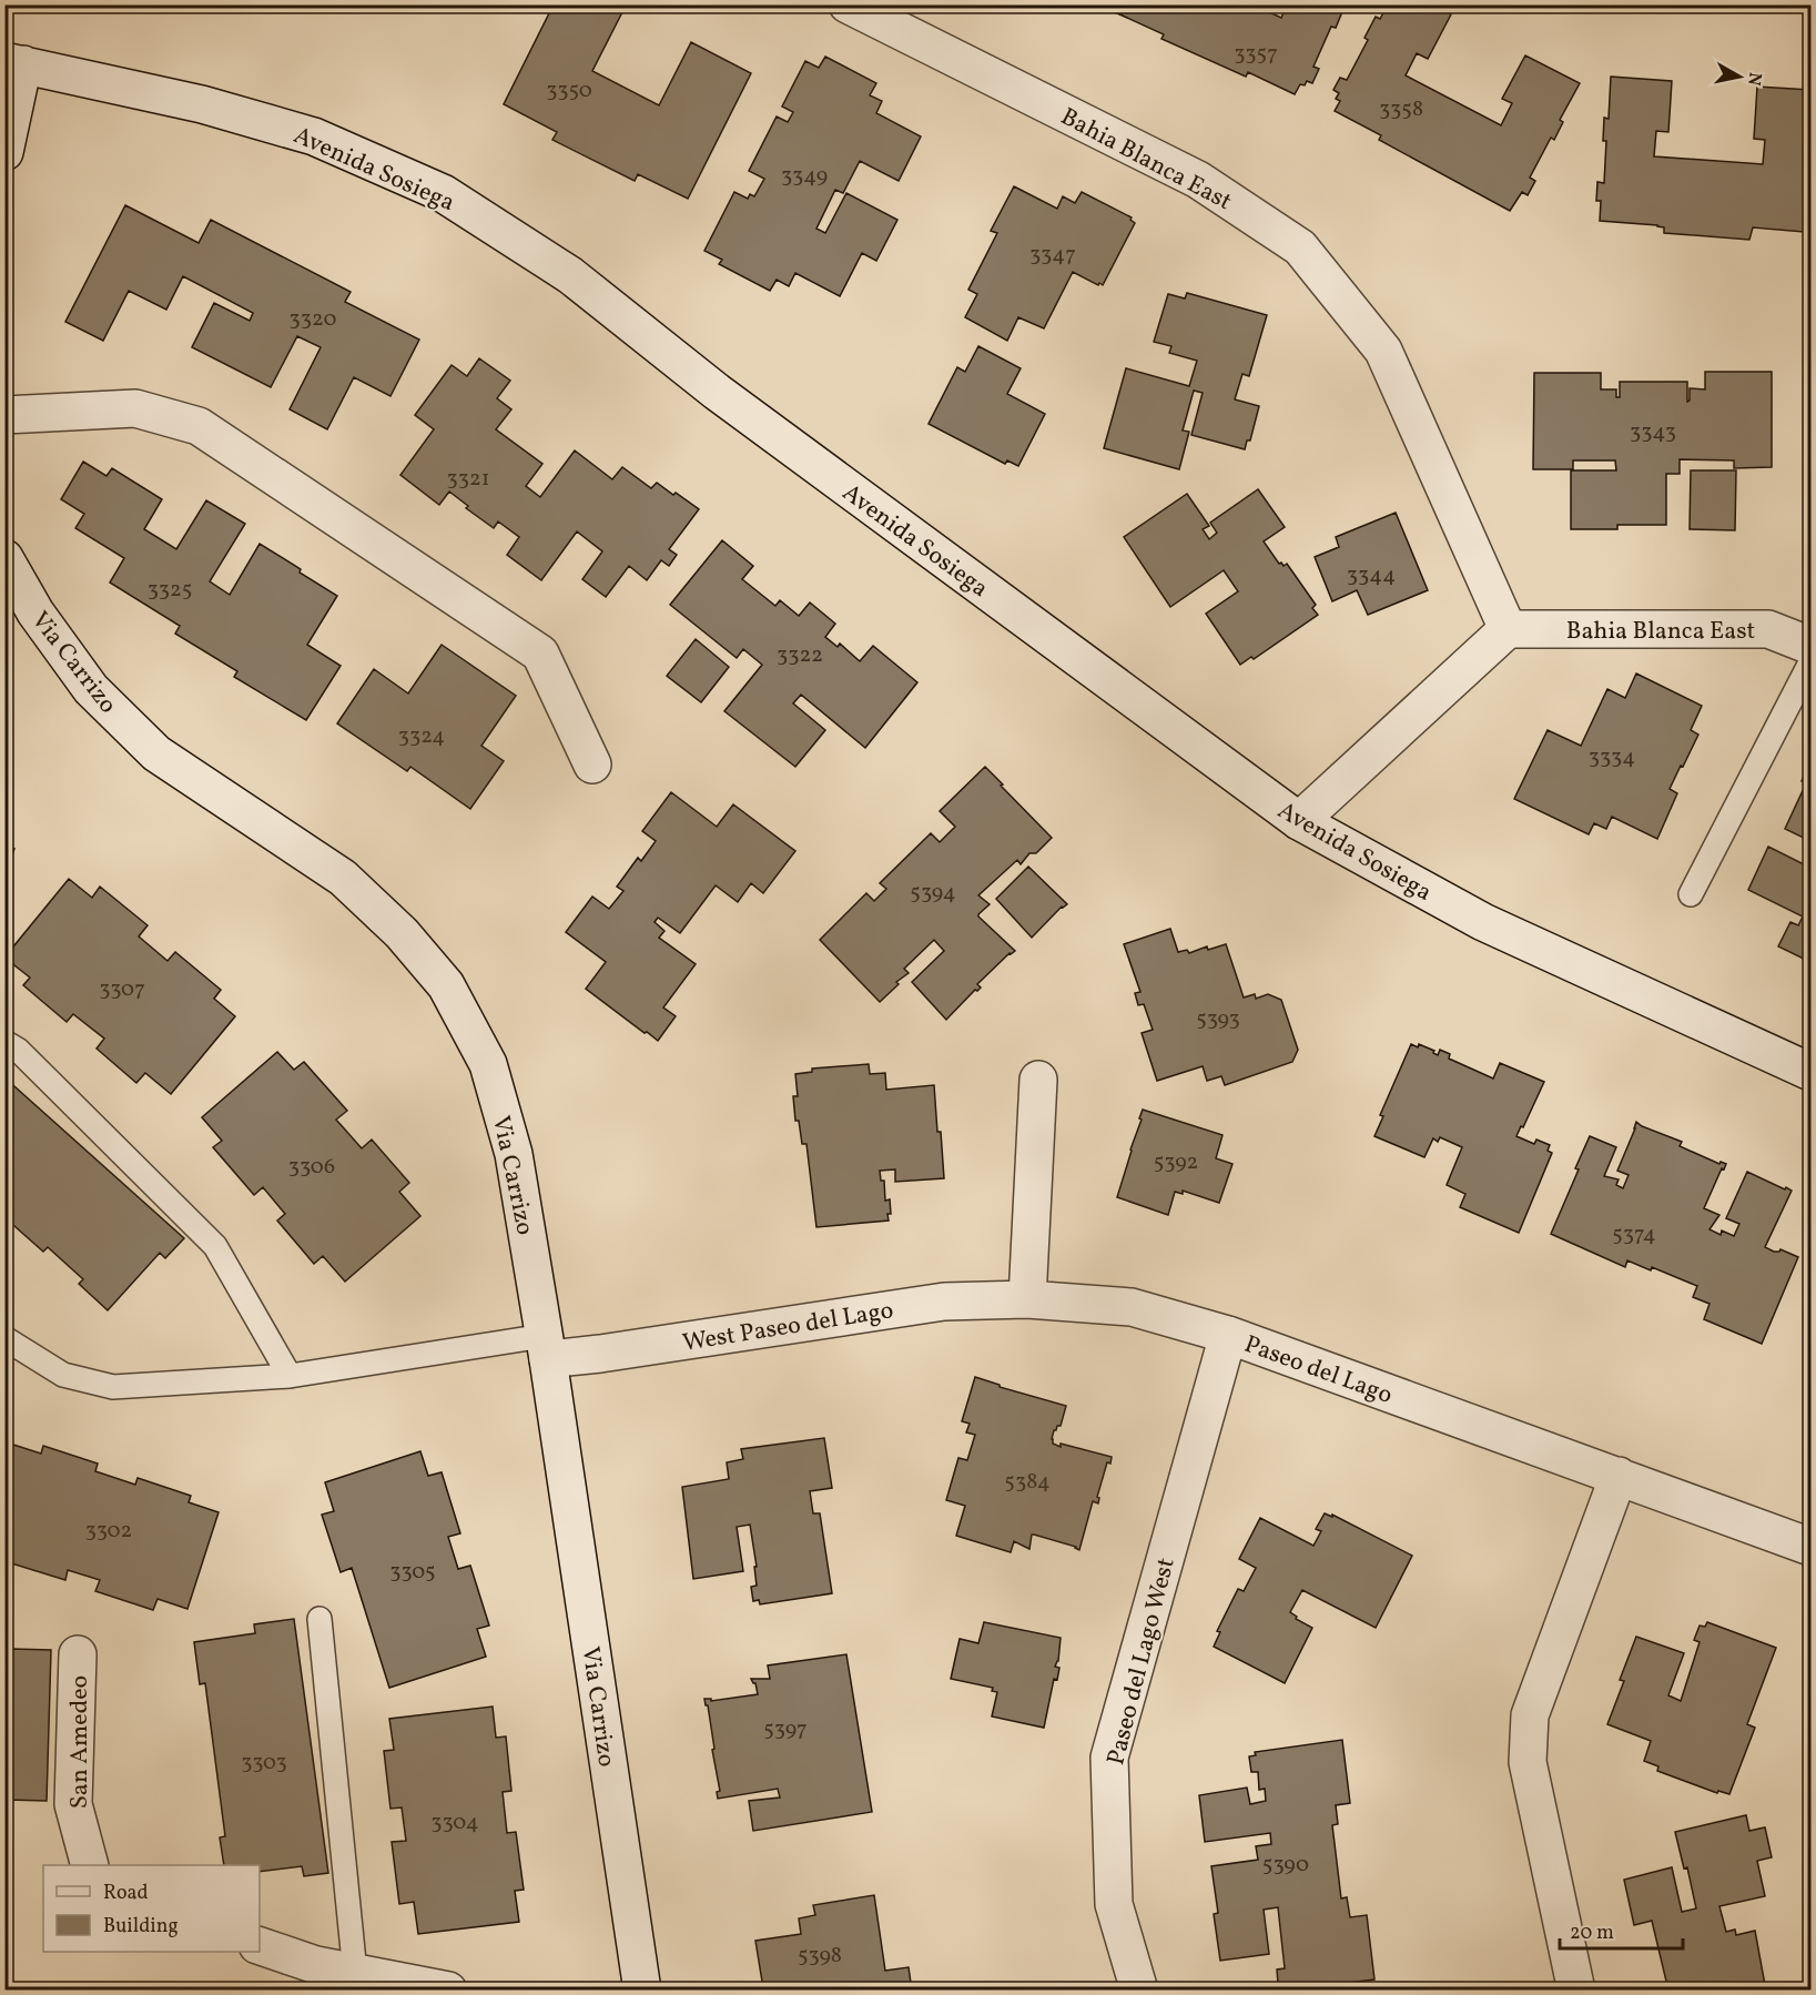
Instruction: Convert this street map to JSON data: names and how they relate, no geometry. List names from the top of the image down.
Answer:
{
  "streets": {
    "street": [
      "Bahia Blanca East",
      "Avenida Sosiega",
      "Via Carrizo",
      "West Paseo del Lago",
      "Paseo del Lago",
      "Paseo del Lago West",
      "San Amedeo"
    ]
  },
  "crossings": [
    ["Via Carrizo", "West Paseo del Lago"],
    ["West Paseo del Lago", "Paseo del Lago"],
    ["Paseo del Lago", "Paseo del Lago West"]
  ],
  "house_numbers": [
    "3357",
    "3350",
    "3358",
    "3349",
    "3347",
    "3320",
    "3343",
    "3321",
    "3344",
    "3325",
    "3322",
    "3324",
    "3334",
    "5394",
    "3307",
    "5393",
    "5392",
    "3306",
    "5374",
    "5384",
    "3302",
    "3305",
    "5397",
    "3303",
    "3304",
    "5390",
    "5398"
  ],
  "legend": ["Road", "Building"],
  "scale_bar": "20 m",
  "north": "right"
}
